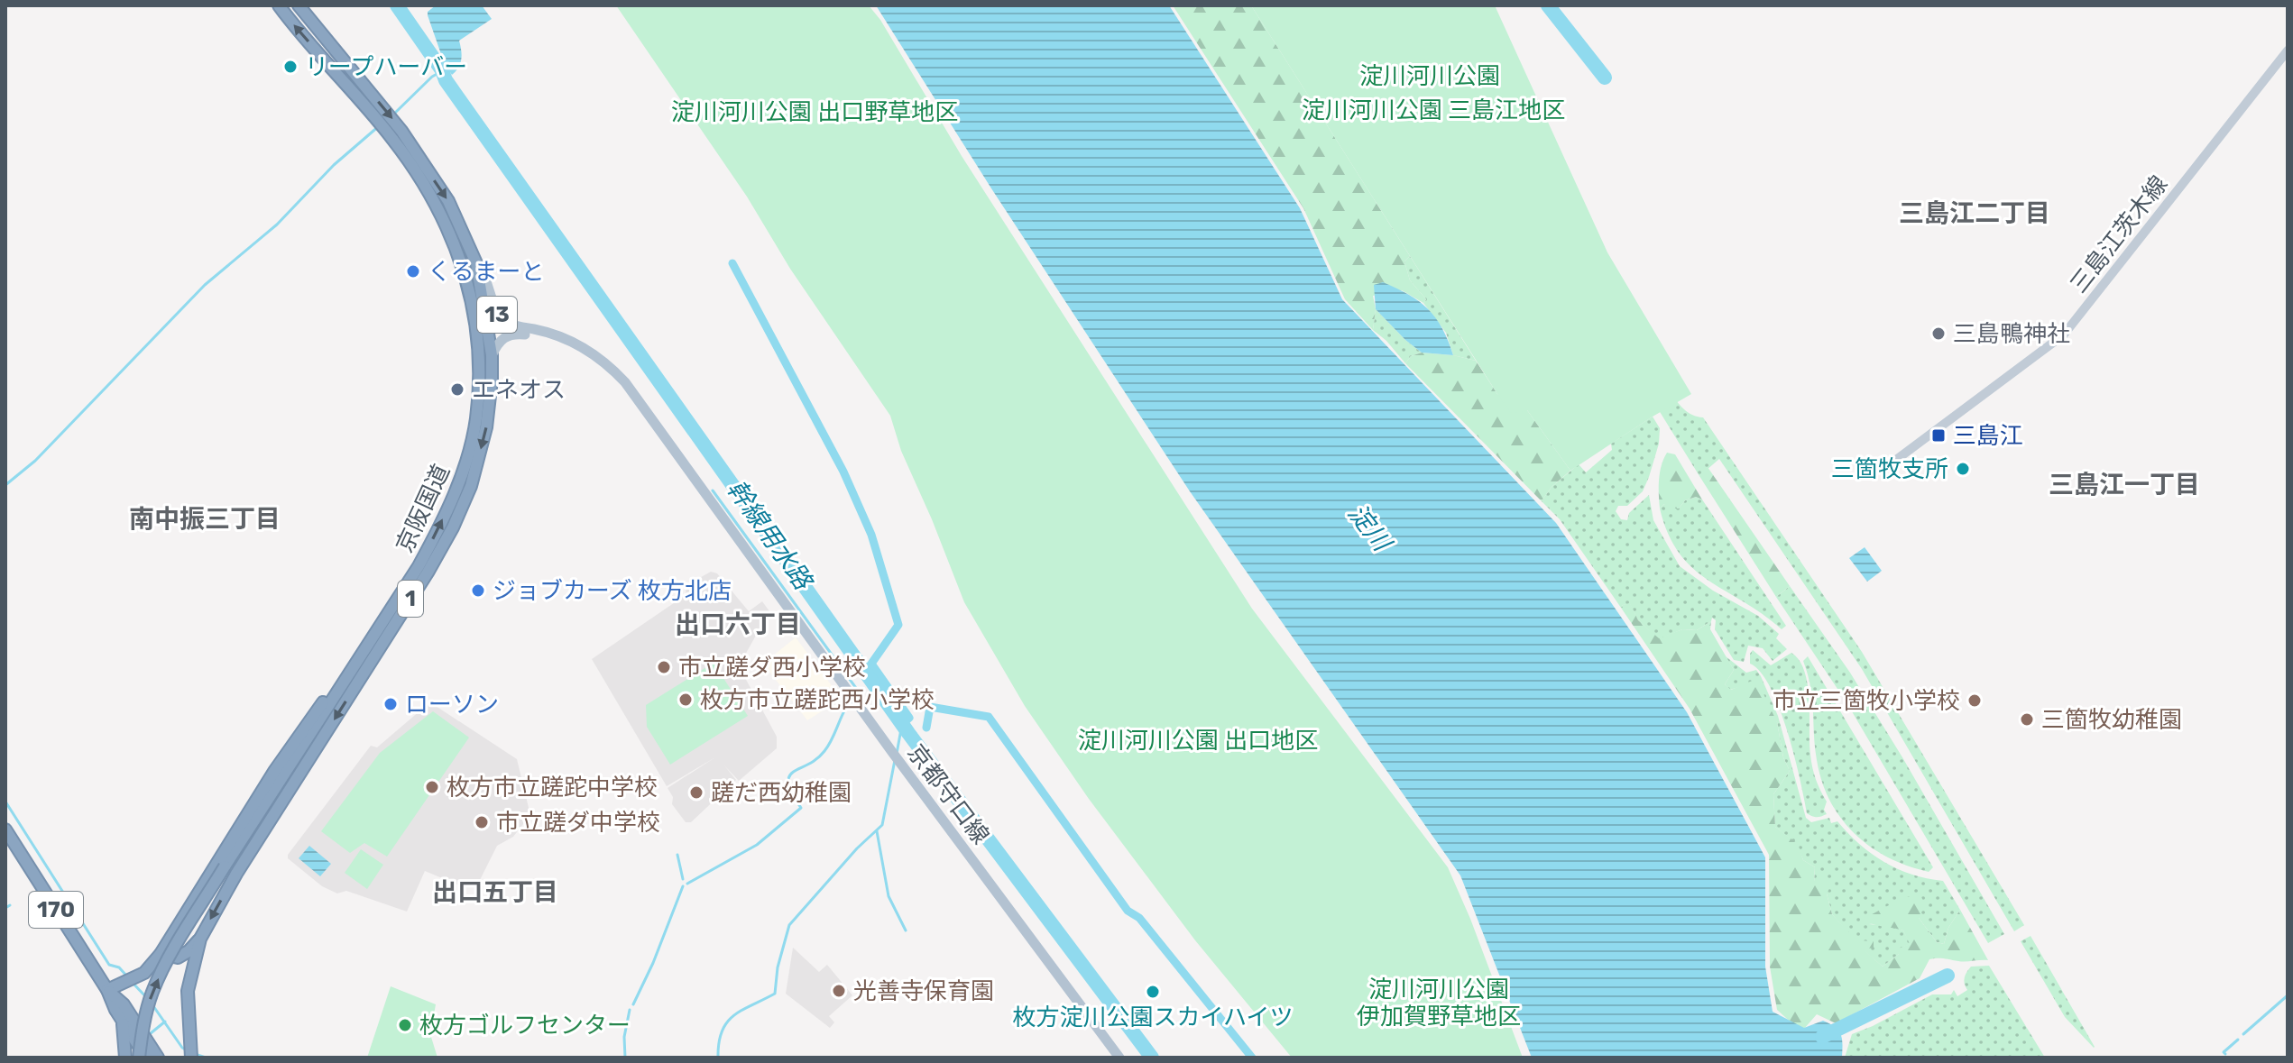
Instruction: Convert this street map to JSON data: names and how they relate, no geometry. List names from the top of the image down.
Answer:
{
  "streets": {
    "highway": ["京阪国道", "1", "170"],
    "main road": ["三島江茨木線", "13", "京都守口線"]
  },
  "crossings": [
    ["京阪国道", "京都守口線"]
  ],
  "districts": [
    "三島江二丁目",
    "三島江一丁目",
    "南中振三丁目",
    "出口六丁目",
    "出口五丁目"
  ],
  "water": ["淀川", "幹線用水路"],
  "parks": [
    "淀川河川公園",
    "淀川河川公園 三島江地区",
    "淀川河川公園 出口野草地区",
    "淀川河川公園 出口地区",
    "淀川河川公園 伊加賀野草地区"
  ],
  "places": {
    "other": [
      "リープハーバー",
      "くるまーと",
      "三島鴨神社",
      "エネオス",
      "三箇牧支所",
      "ジョブカーズ 枚方北店",
      "市立蹉ダ西小学校",
      "枚方市立蹉跎西小学校",
      "市立三箇牧小学校",
      "ローソン",
      "三箇牧幼稚園",
      "枚方市立蹉跎中学校",
      "蹉だ西幼稚園",
      "市立蹉ダ中学校",
      "光善寺保育園",
      "枚方淀川公園スカイハイツ",
      "枚方ゴルフセンター"
    ],
    "transit": ["三島江"]
  }
}
